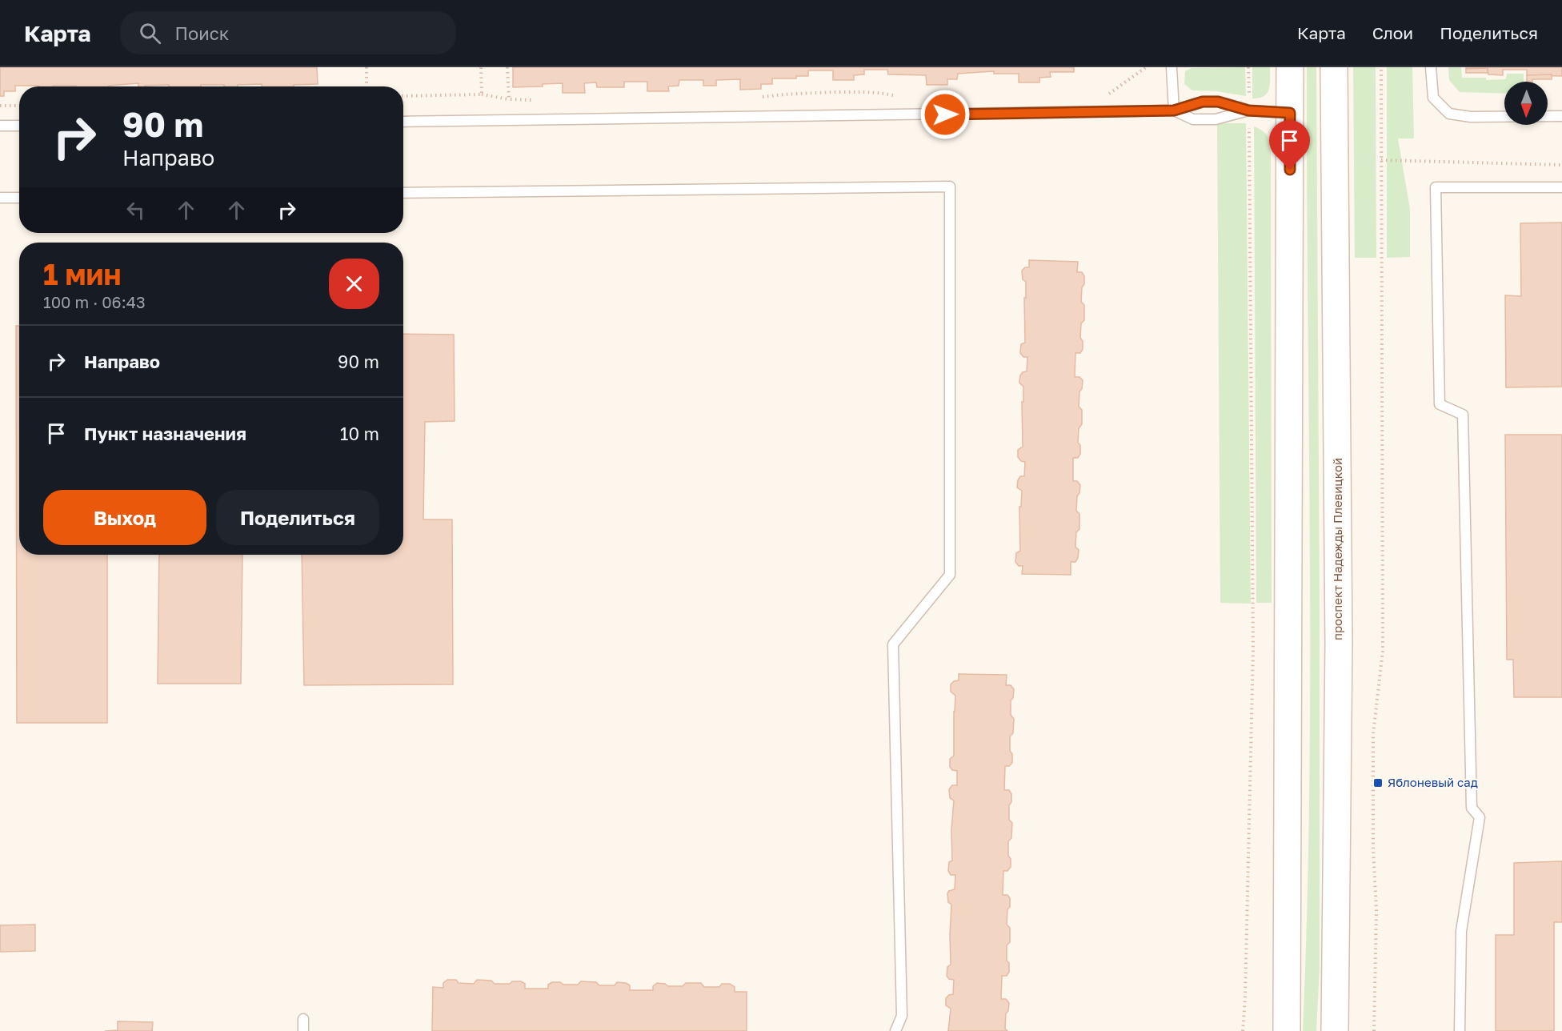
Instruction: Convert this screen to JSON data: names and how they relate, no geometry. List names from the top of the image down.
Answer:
{
  "streets": {
    "main road": ["проспект Надежды Плевицкой"]
  },
  "places": {
    "transit": ["Яблоневый сад"]
  },
  "north": "bottom",
  "page": {
    "header": "Карта",
    "search": "Поиск",
    "nav": ["Карта", "Слои", "Поделиться"],
    "turn": ["90 m", "Направо"],
    "heading": ["1 мин", "100 m · 06:43"],
    "list": [
      {
        "name": "Направо",
        "value": "90 m"
      },
      {
        "name": "Пункт назначения",
        "value": "10 m"
      }
    ],
    "buttons": ["Выход", "Поделиться"]
  }
}
